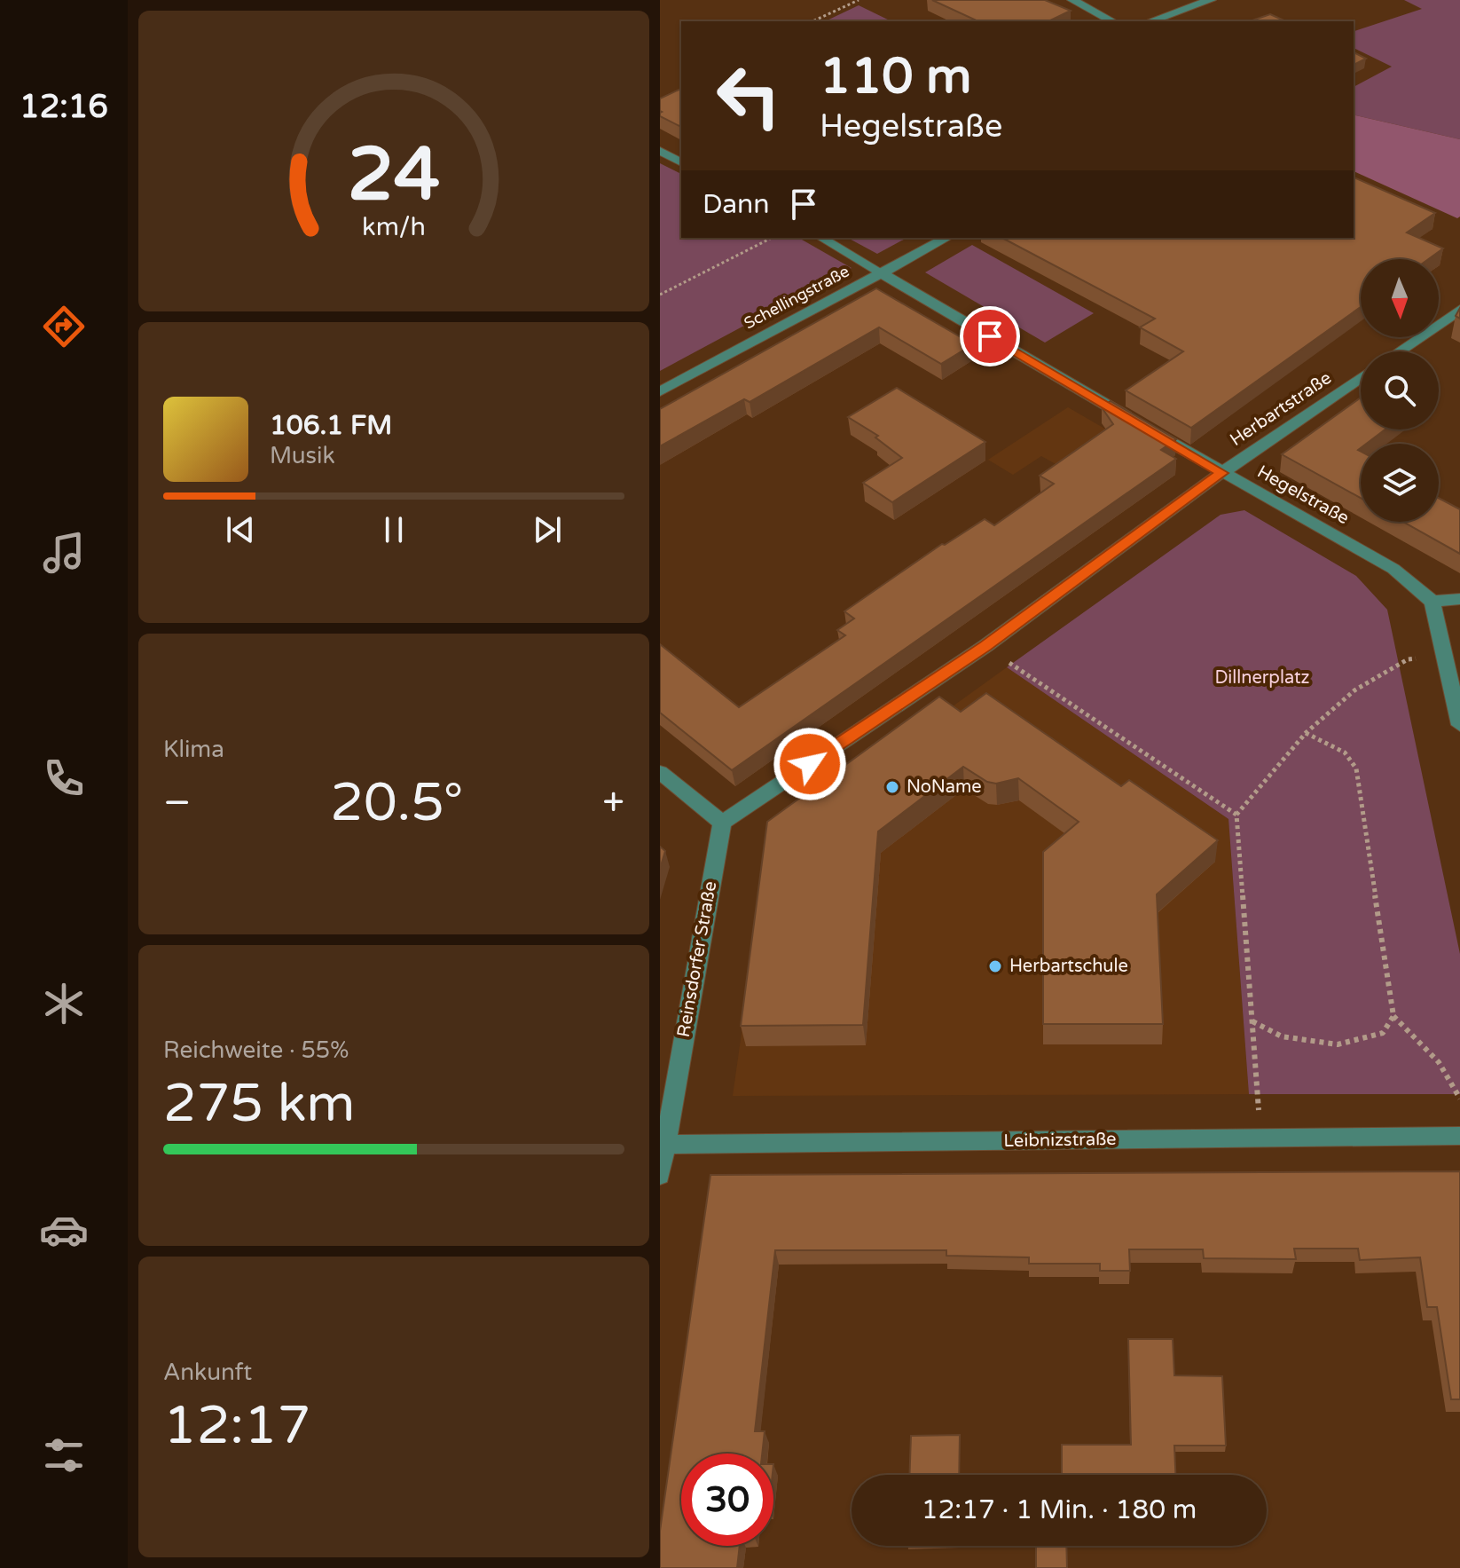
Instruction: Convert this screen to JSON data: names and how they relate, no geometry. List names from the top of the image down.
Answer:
{
  "streets": {
    "street": [
      "Schellingstraße",
      "Herbartstraße",
      "Hegelstraße",
      "Reinsdorfer Straße",
      "Leibnizstraße"
    ]
  },
  "crossings": [
    ["Schellingstraße", "Hegelstraße"],
    ["Herbartstraße", "Hegelstraße"],
    ["Herbartstraße", "Reinsdorfer Straße"],
    ["Reinsdorfer Straße", "Leibnizstraße"]
  ],
  "parks": ["Dillnerplatz"],
  "places": ["NoName", "Herbartschule"],
  "north": "bottom",
  "page": {
    "tabs": "12:16",
    "turn": ["110 m", "Hegelstraße"],
    "then": "Dann",
    "song": ["106.1 FM", "Musik"],
    "tile": [
      "Klima",
      ["Reichweite · 55%", "275 km"],
      ["Ankunft", "12:17"]
    ],
    "heat": ["−", "20.5°", "+"],
    "limit": "30",
    "trip": "12:17 · 1 Min. · 180 m",
    "gauge": ["24", "km/h"]
  }
}
